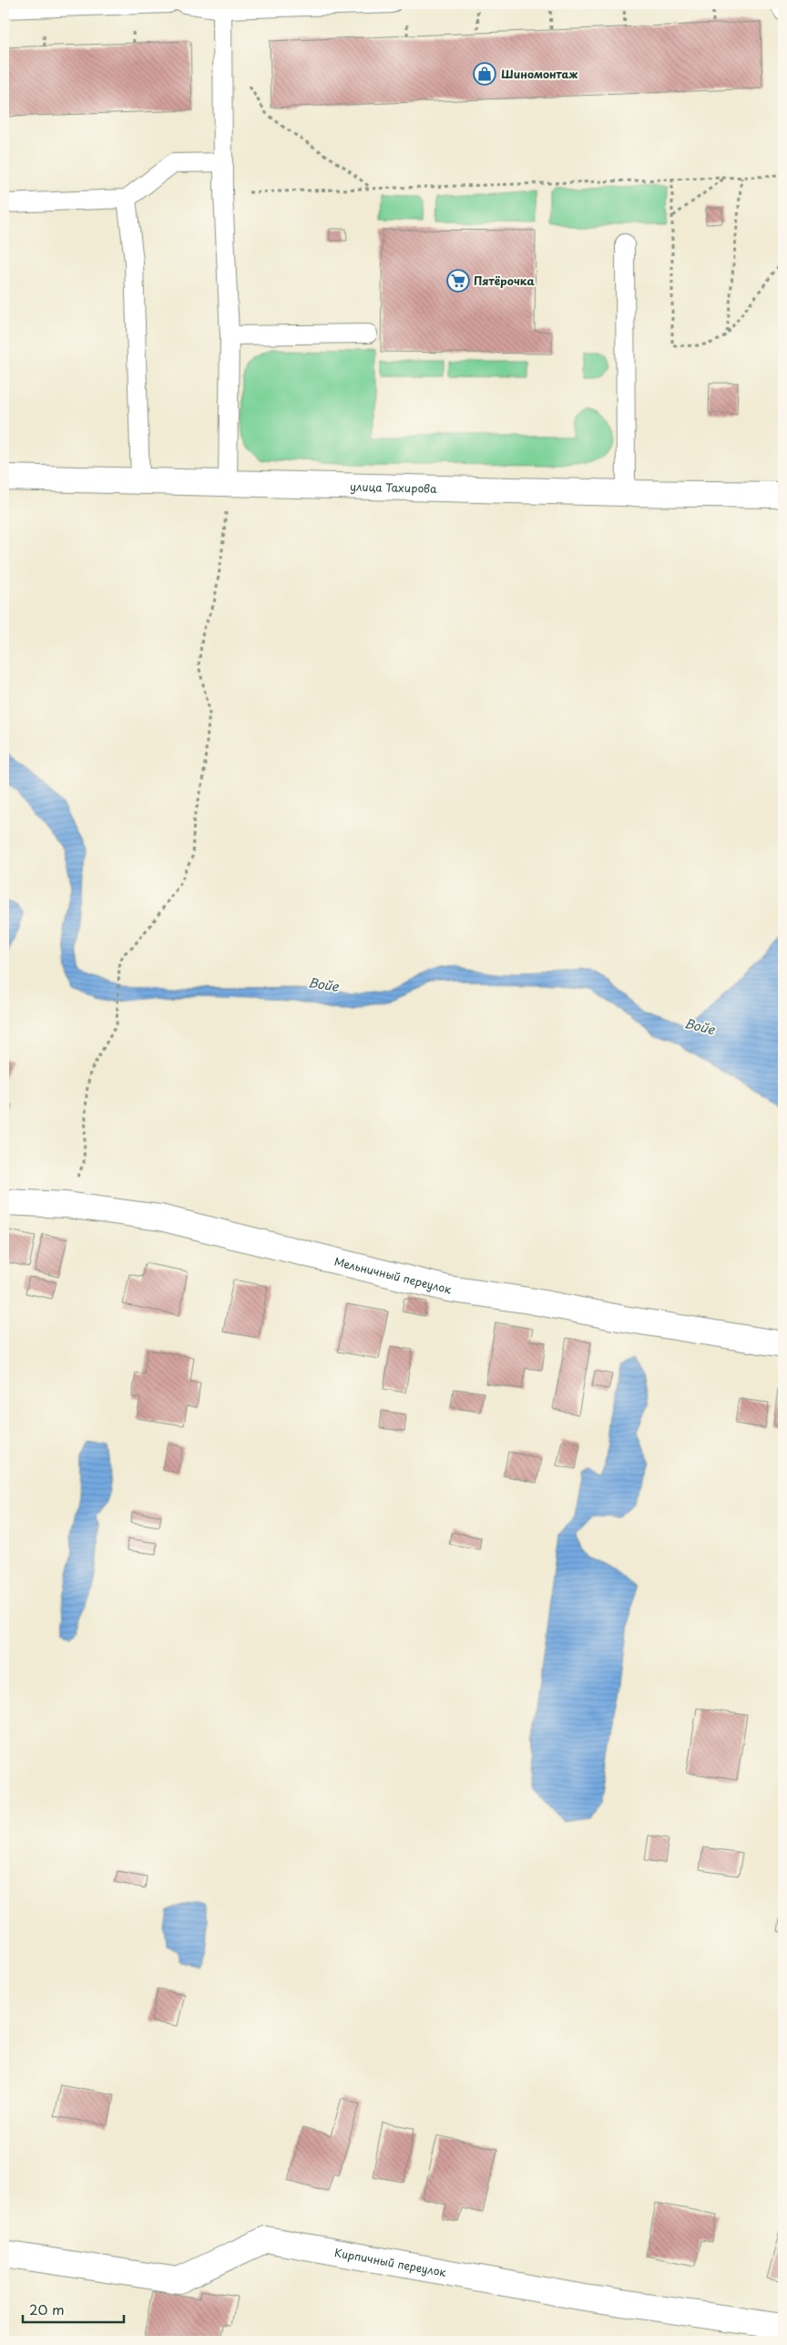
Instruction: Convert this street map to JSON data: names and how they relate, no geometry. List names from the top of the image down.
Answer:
{
  "streets": {
    "street": ["улица Тахирова", "Мельничный переулок", "Кирпичный переулок"]
  },
  "water": ["Войе"],
  "places": {
    "shop": ["Шиномонтаж"],
    "supermarket": ["Пятёрочка"]
  },
  "scale_bar": "20 m"
}
